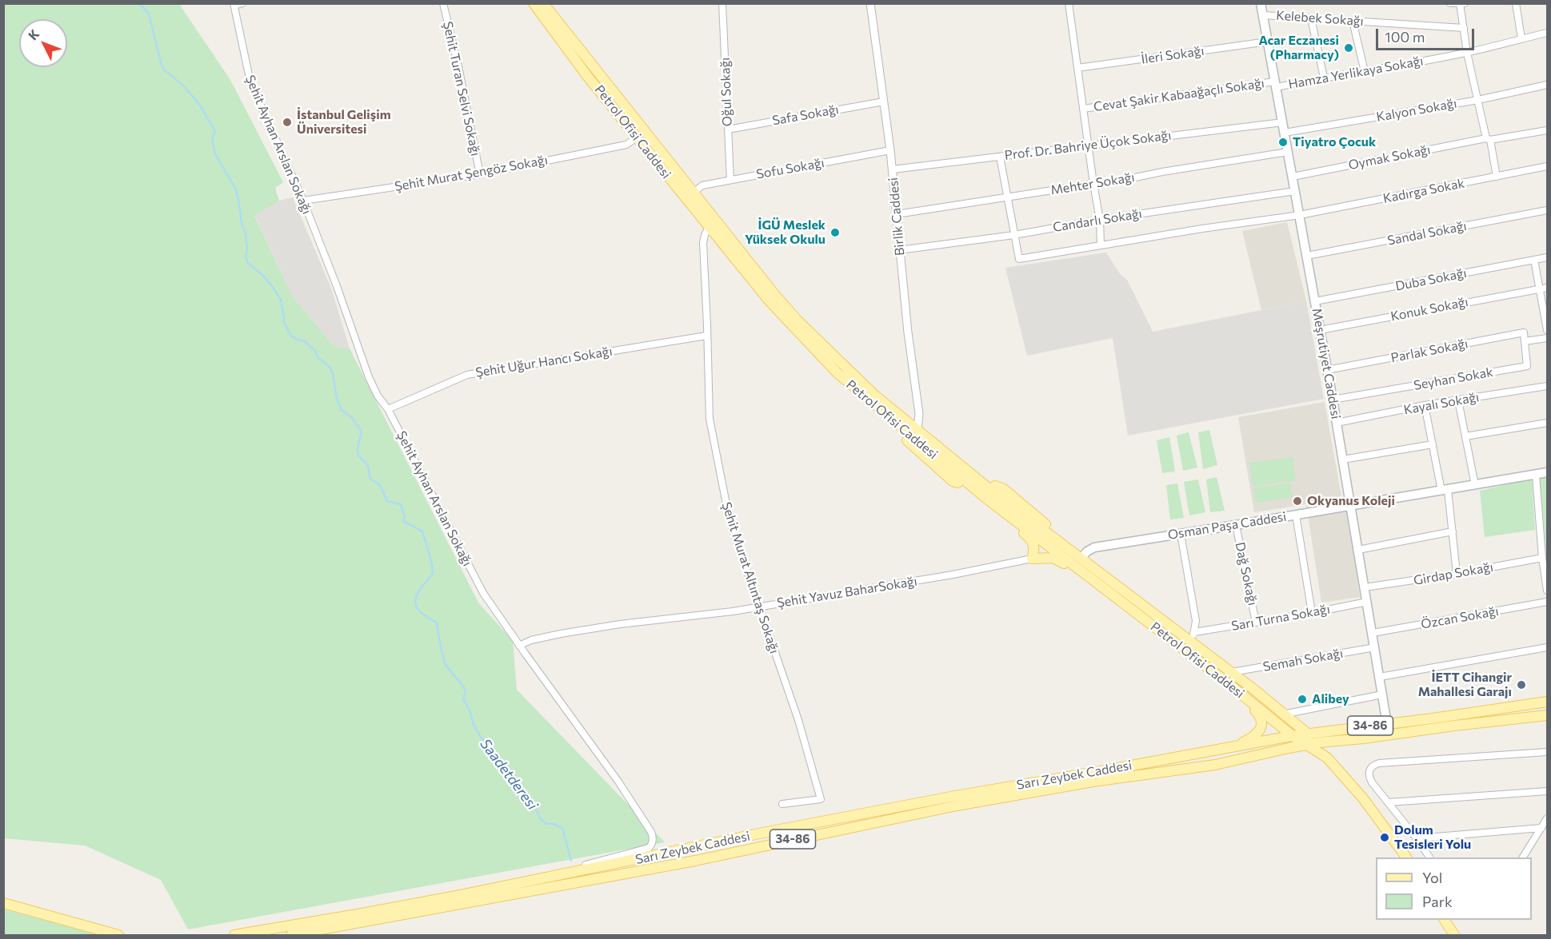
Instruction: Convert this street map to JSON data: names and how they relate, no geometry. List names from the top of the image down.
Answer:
{
  "streets": {
    "main road": [
      "Petrol Ofisi Caddesi",
      "Meşrutiyet Caddesi",
      "Osman Paşa Caddesi",
      "34-86",
      "Sarı Zeybek Caddesi"
    ],
    "street": [
      "Kelebek Sokağı",
      "İleri Sokağı",
      "Hamza Yerlikaya Sokağı",
      "Şehit Turan Selvi Sokağı",
      "Oğul Sokağı",
      "Cevat Şakir Kabaağaçlı Sokağı",
      "Kalyon Sokağı",
      "Safa Sokağı",
      "Şehit Ayhan Arslan Sokağı",
      "Prof. Dr. Bahriye Üçok Sokağı",
      "Oymak Sokağı",
      "Sofu Sokağı",
      "Şehit Murat Şengöz Sokağı",
      "Mehter Sokağı",
      "Kadırga Sokak",
      "Birlik Caddesi",
      "Candarlı Sokağı",
      "Sandal Sokağı",
      "Duba Sokağı",
      "Konuk Sokağı",
      "Parlak Sokağı",
      "Şehit Uğur Hancı Sokağı",
      "Seyhan Sokak",
      "Kayalı Sokağı",
      "Dağ Sokağı",
      "Girdap Sokağı",
      "Şehit Murat Altıntaş Sokağı",
      "Şehit Yavuz BaharSokağı",
      "Sarı Turna Sokağı",
      "Özcan Sokağı",
      "Semah Sokağı"
    ]
  },
  "crossings": [
    ["Kelebek Sokağı", "Meşrutiyet Caddesi"],
    ["İleri Sokağı", "Meşrutiyet Caddesi"],
    ["Hamza Yerlikaya Sokağı", "Cevat Şakir Kabaağaçlı Sokağı"],
    ["Hamza Yerlikaya Sokağı", "Meşrutiyet Caddesi"],
    ["Şehit Turan Selvi Sokağı", "Şehit Murat Şengöz Sokağı"],
    ["Oğul Sokağı", "Safa Sokağı"],
    ["Oğul Sokağı", "Sofu Sokağı"],
    ["Cevat Şakir Kabaağaçlı Sokağı", "Meşrutiyet Caddesi"],
    ["Kalyon Sokağı", "Meşrutiyet Caddesi"],
    ["Safa Sokağı", "Birlik Caddesi"],
    ["Petrol Ofisi Caddesi", "Sofu Sokağı"],
    ["Petrol Ofisi Caddesi", "Şehit Murat Şengöz Sokağı"],
    ["Petrol Ofisi Caddesi", "Birlik Caddesi"],
    ["Petrol Ofisi Caddesi", "Osman Paşa Caddesi"],
    ["Petrol Ofisi Caddesi", "Şehit Murat Altıntaş Sokağı"],
    ["Petrol Ofisi Caddesi", "Sarı Turna Sokağı"],
    ["Petrol Ofisi Caddesi", "Semah Sokağı"],
    ["Petrol Ofisi Caddesi", "34-86"],
    ["Petrol Ofisi Caddesi", "Sarı Zeybek Caddesi"],
    ["Şehit Ayhan Arslan Sokağı", "Şehit Murat Şengöz Sokağı"],
    ["Şehit Ayhan Arslan Sokağı", "Şehit Uğur Hancı Sokağı"],
    ["Şehit Ayhan Arslan Sokağı", "Şehit Yavuz BaharSokağı"],
    ["Şehit Ayhan Arslan Sokağı", "Sarı Zeybek Caddesi"],
    ["Prof. Dr. Bahriye Üçok Sokağı", "Birlik Caddesi"],
    ["Prof. Dr. Bahriye Üçok Sokağı", "Meşrutiyet Caddesi"],
    ["Oymak Sokağı", "Meşrutiyet Caddesi"],
    ["Sofu Sokağı", "Birlik Caddesi"],
    ["Mehter Sokağı", "Birlik Caddesi"],
    ["Mehter Sokağı", "Meşrutiyet Caddesi"],
    ["Kadırga Sokak", "Candarlı Sokağı"],
    ["Kadırga Sokak", "Meşrutiyet Caddesi"],
    ["Birlik Caddesi", "Candarlı Sokağı"],
    ["Candarlı Sokağı", "Meşrutiyet Caddesi"],
    ["Sandal Sokağı", "Meşrutiyet Caddesi"],
    ["Duba Sokağı", "Meşrutiyet Caddesi"],
    ["Konuk Sokağı", "Meşrutiyet Caddesi"],
    ["Parlak Sokağı", "Meşrutiyet Caddesi"],
    ["Parlak Sokağı", "Seyhan Sokak"],
    ["Şehit Uğur Hancı Sokağı", "Şehit Murat Altıntaş Sokağı"],
    ["Meşrutiyet Caddesi", "Seyhan Sokak"],
    ["Meşrutiyet Caddesi", "Kayalı Sokağı"],
    ["Meşrutiyet Caddesi", "Osman Paşa Caddesi"],
    ["Meşrutiyet Caddesi", "Girdap Sokağı"],
    ["Meşrutiyet Caddesi", "Sarı Turna Sokağı"],
    ["Meşrutiyet Caddesi", "Özcan Sokağı"],
    ["Meşrutiyet Caddesi", "Semah Sokağı"],
    ["Meşrutiyet Caddesi", "34-86"],
    ["Osman Paşa Caddesi", "Dağ Sokağı"],
    ["Dağ Sokağı", "Sarı Turna Sokağı"],
    ["Şehit Murat Altıntaş Sokağı", "Şehit Yavuz BaharSokağı"],
    ["34-86", "Sarı Zeybek Caddesi"]
  ],
  "water": ["Saadetderesi"],
  "places": [
    "Acar Eczanesi (Pharmacy)",
    "İstanbul Gelişim Üniversitesi",
    "Tiyatro Çocuk",
    "İGÜ Meslek Yüksek Okulu",
    "Okyanus Koleji",
    "İETT Cihangir Mahallesi Garajı",
    "Alibey",
    "Dolum Tesisleri Yolu"
  ],
  "legend": ["Yol", "Park"],
  "scale_bar": "100 m",
  "north": "top left"
}
